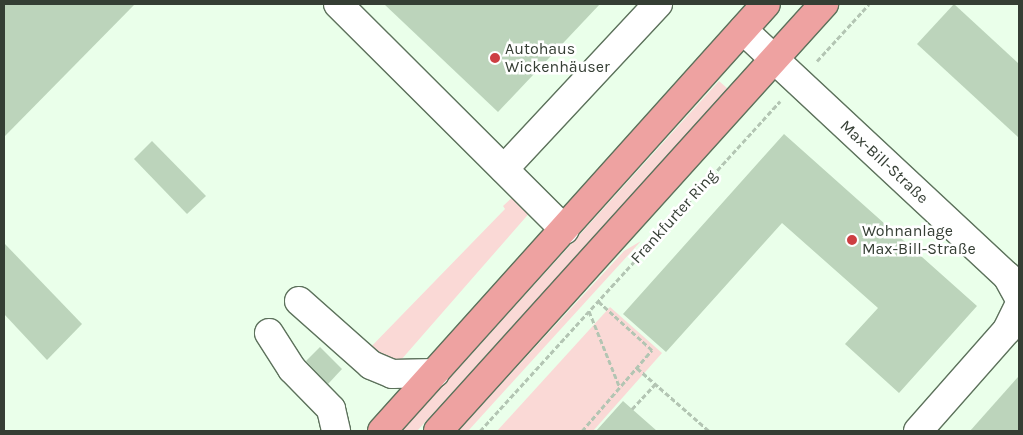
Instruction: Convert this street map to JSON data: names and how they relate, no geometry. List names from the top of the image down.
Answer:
{
  "streets": {
    "main road": ["Frankfurter Ring"],
    "street": ["Max-Bill-Straße"]
  },
  "crossings": [
    ["Max-Bill-Straße", "Frankfurter Ring"]
  ],
  "places": ["Autohaus Wickenhäuser", "Wohnanlage Max-Bill-Straße"]
}
